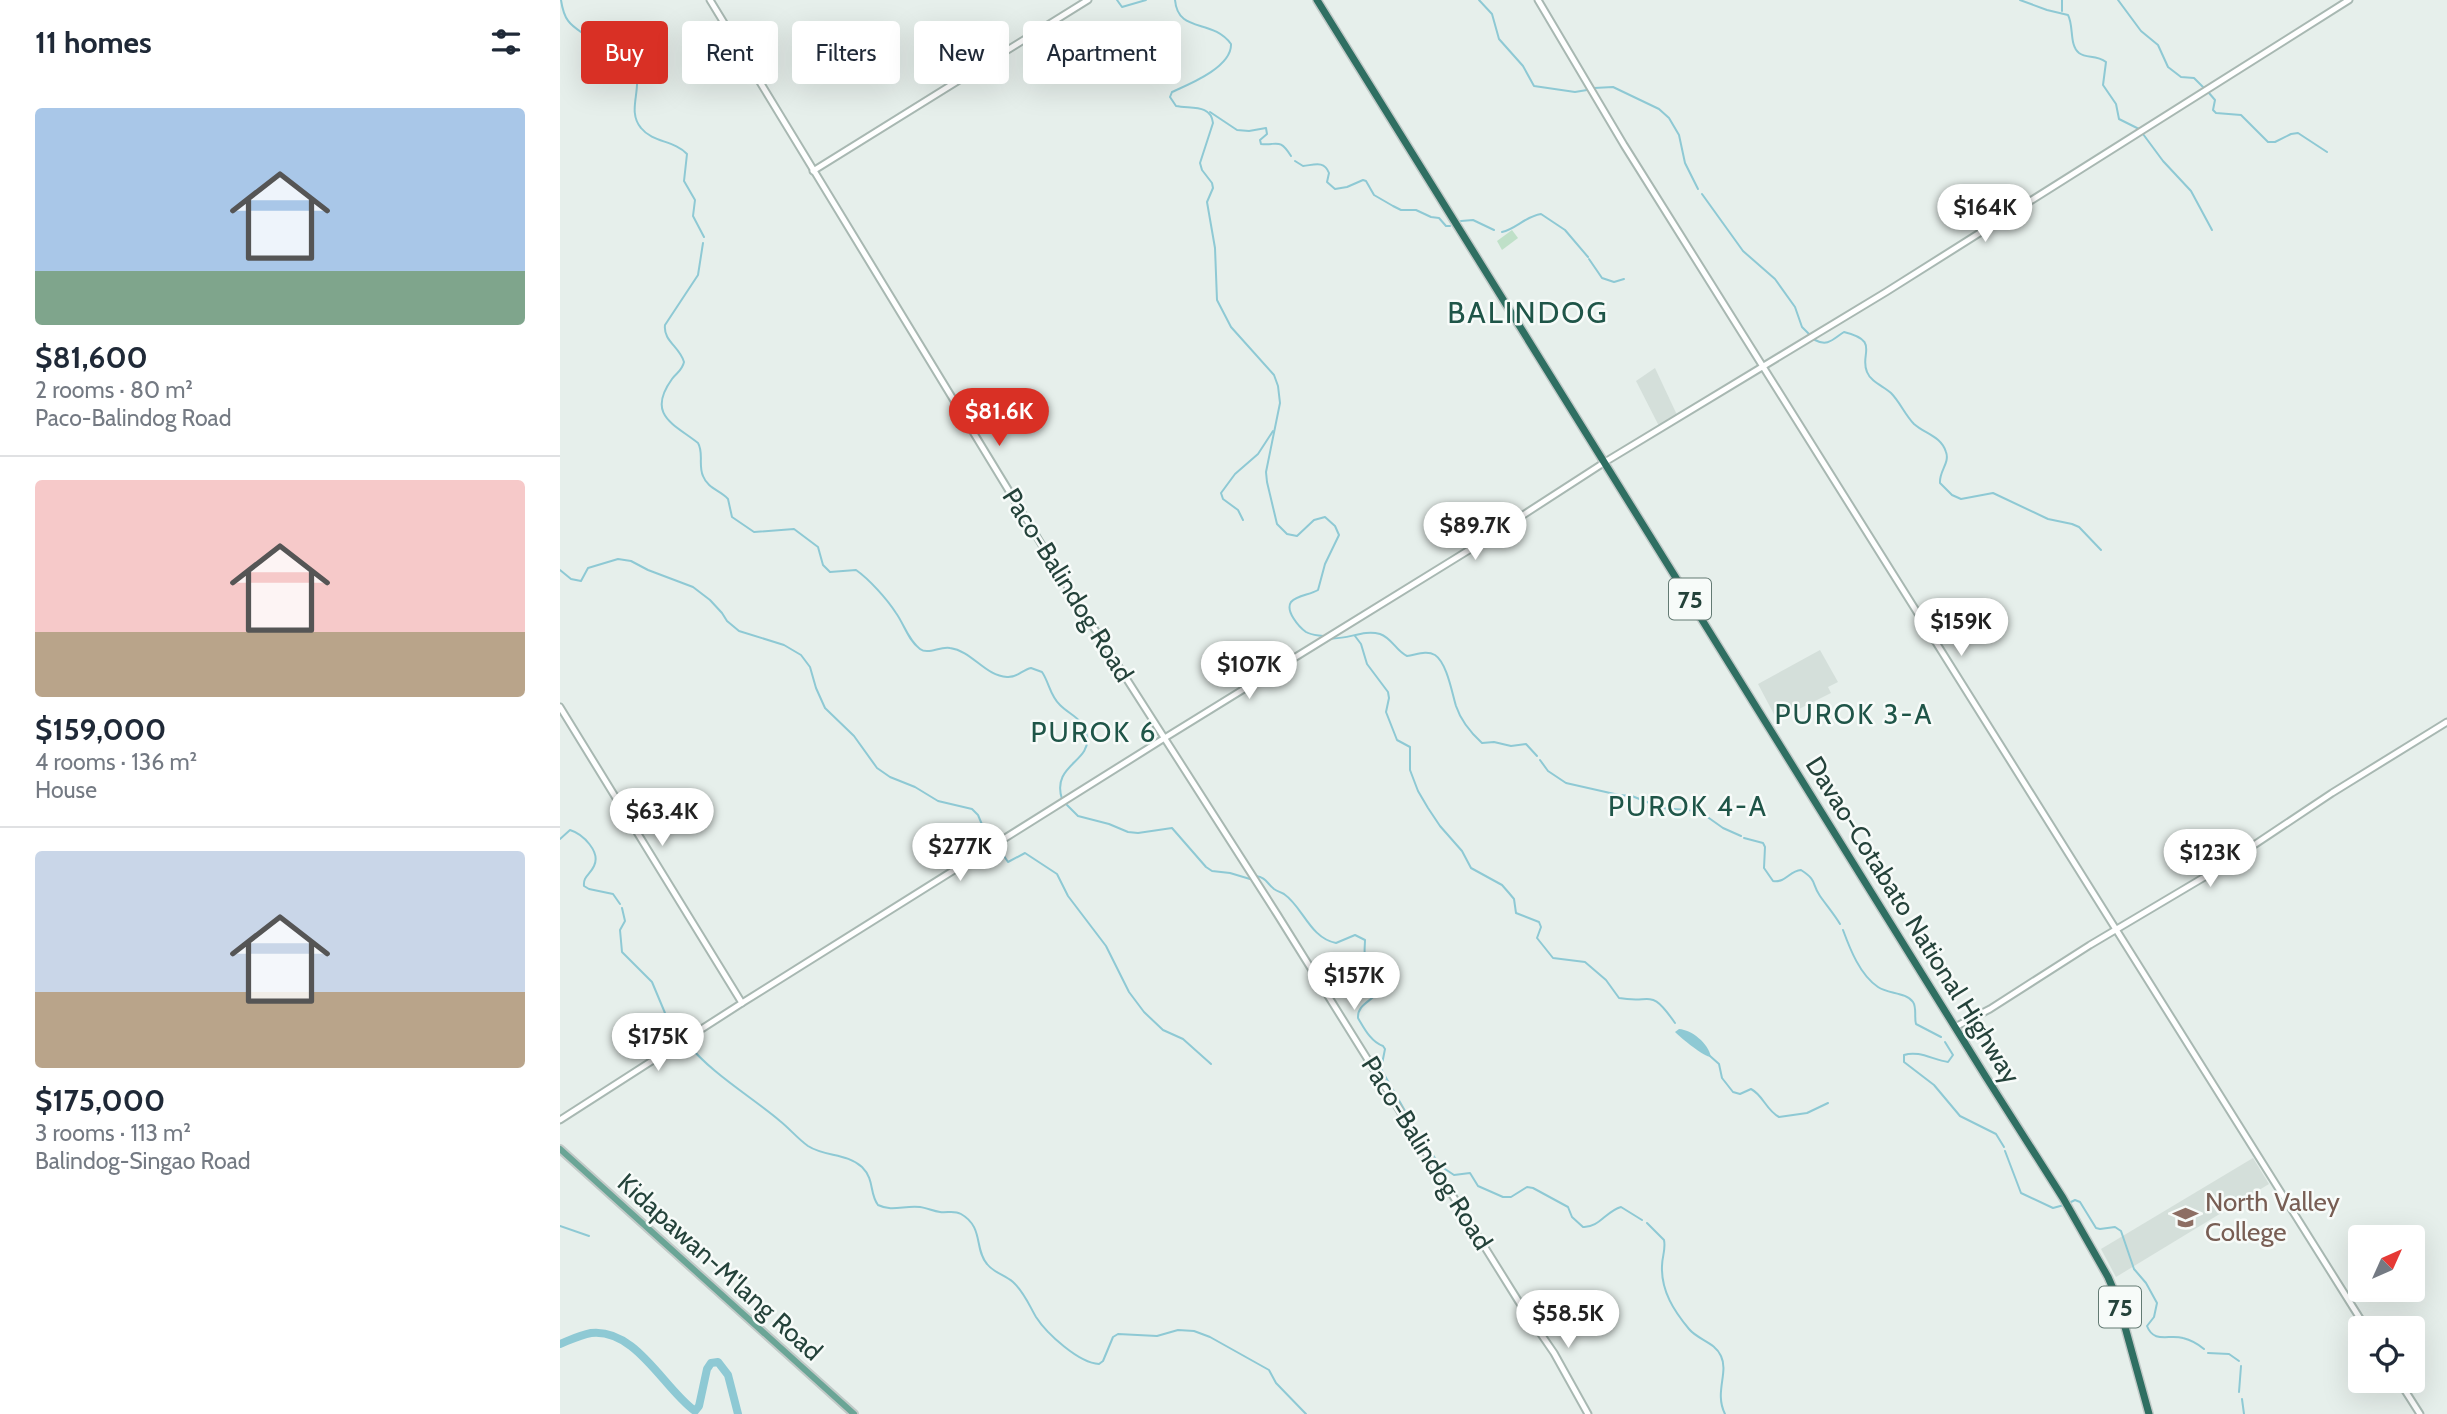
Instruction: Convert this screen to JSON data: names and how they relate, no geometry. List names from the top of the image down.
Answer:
{
  "streets": {
    "highway": ["75", "Davao-Cotabato National Highway"],
    "main road": ["Kidapawan-M'lang Road"],
    "street": ["Paco-Balindog Road"]
  },
  "districts": [
    "BALINDOG",
    "PUROK 3-A",
    "PUROK 6",
    "PUROK 4-A"
  ],
  "places": {
    "school or university": ["North Valley College"]
  },
  "north": "top right",
  "page": {
    "heading": "11 homes",
    "chip": [
      "Buy",
      "Rent",
      "Filters",
      "New",
      "Apartment"
    ],
    "list": [
      {
        "name": "$81,600",
        "note": "2 rooms · 80 m² · Paco-Balindog Road"
      },
      {
        "name": "$159,000",
        "note": "4 rooms · 136 m² · House"
      },
      {
        "name": "$175,000",
        "note": "3 rooms · 113 m² · Balindog-Singao Road"
      }
    ],
    "price": [
      "$164K",
      "$81.6K",
      "$89.7K",
      "$159K",
      "$107K",
      "$63.4K",
      "$277K",
      "$123K",
      "$157K",
      "$175K",
      "$58.5K"
    ]
  }
}
